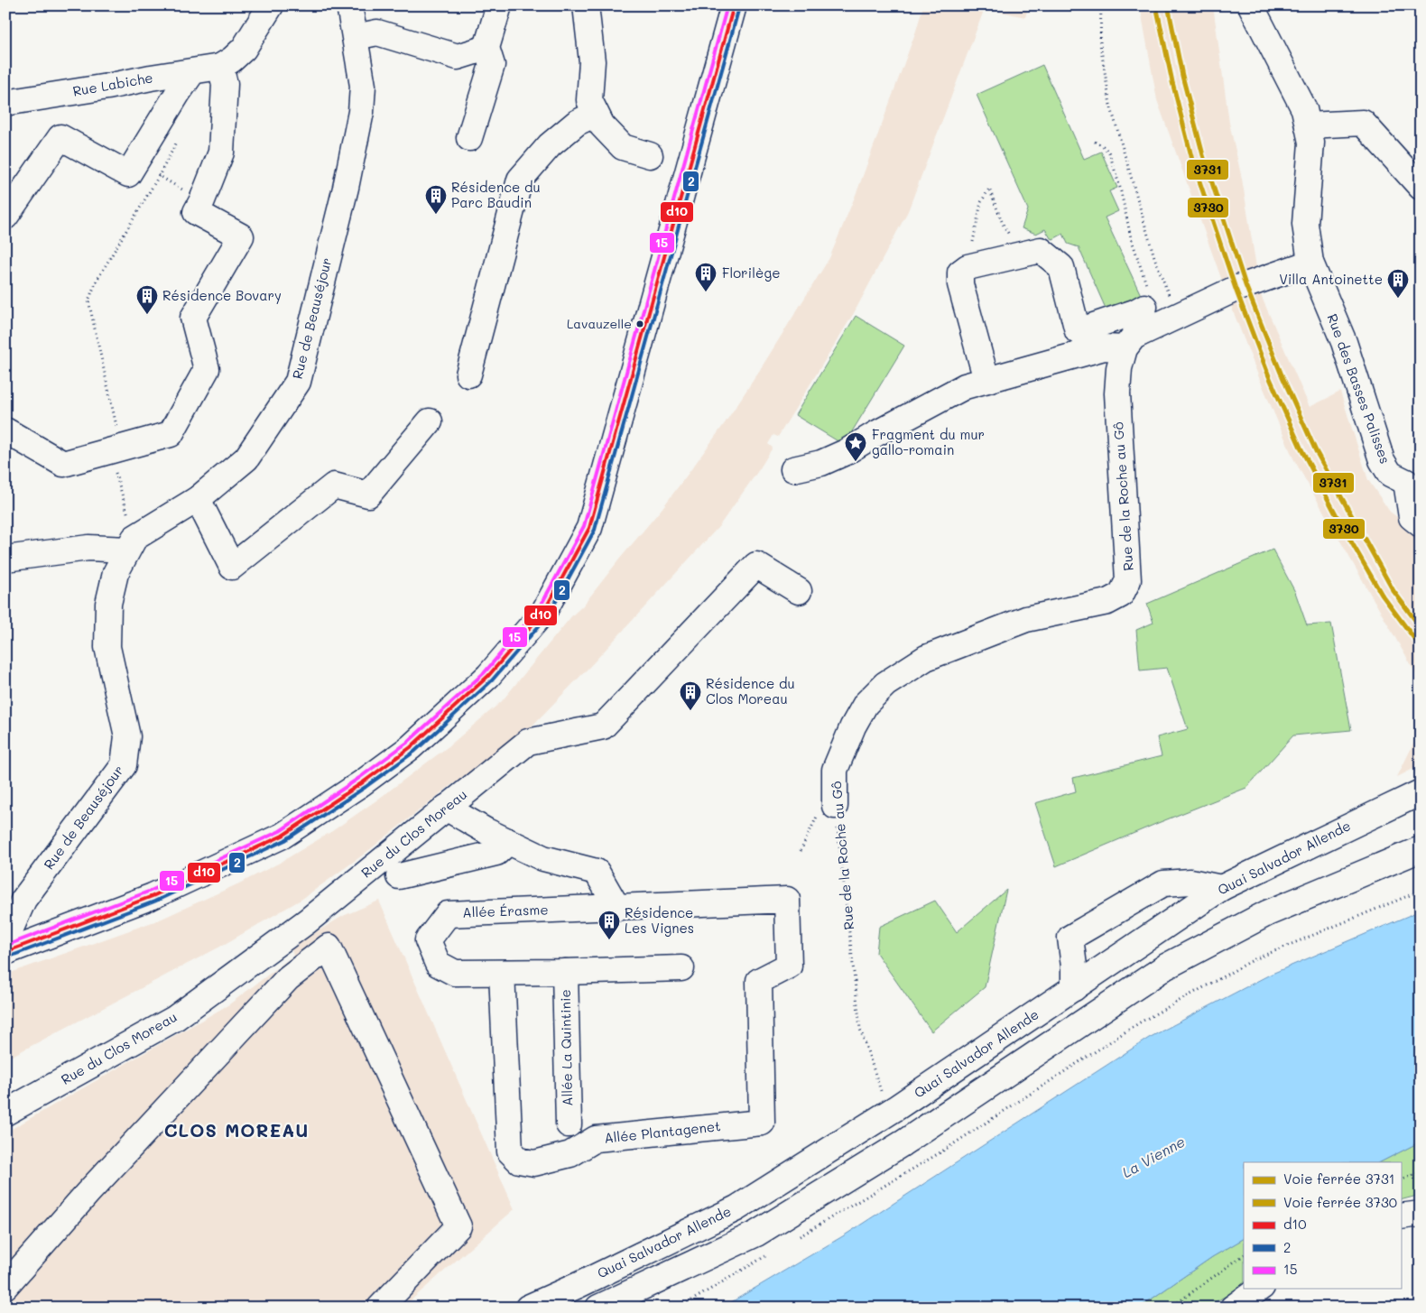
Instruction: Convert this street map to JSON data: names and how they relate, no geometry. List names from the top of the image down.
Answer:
{
  "streets": {
    "street": [
      "Rue Labiche",
      "Rue de Beauséjour",
      "Rue des Basses Palisses",
      "Rue de la Roche au Gô",
      "Rue du Clos Moreau",
      "Quai Salvador Allende",
      "Allée Érasme",
      "Allée La Quintinie",
      "Allée Plantagenet"
    ]
  },
  "crossings": [
    ["Allée Érasme", "Allée La Quintinie"],
    ["Allée Érasme", "Allée Plantagenet"]
  ],
  "districts": ["CLOS MOREAU"],
  "water": ["La Vienne"],
  "places": {
    "building": [
      "Résidence du Parc Baudin",
      "Florilège",
      "Villa Antoinette",
      "Résidence Bovary",
      "Résidence du Clos Moreau",
      "Résidence Les Vignes"
    ],
    "other": ["Lavauzelle"],
    "place": ["Fragment du mur gallo-romain"]
  },
  "lines": [
    "rail line 3731",
    "rail line 3730",
    "transit line d10",
    "transit line 15",
    "transit line 2"
  ],
  "legend": [
    "Voie ferrée 3731",
    "Voie ferrée 3730",
    "d10",
    "2",
    "15"
  ]
}
